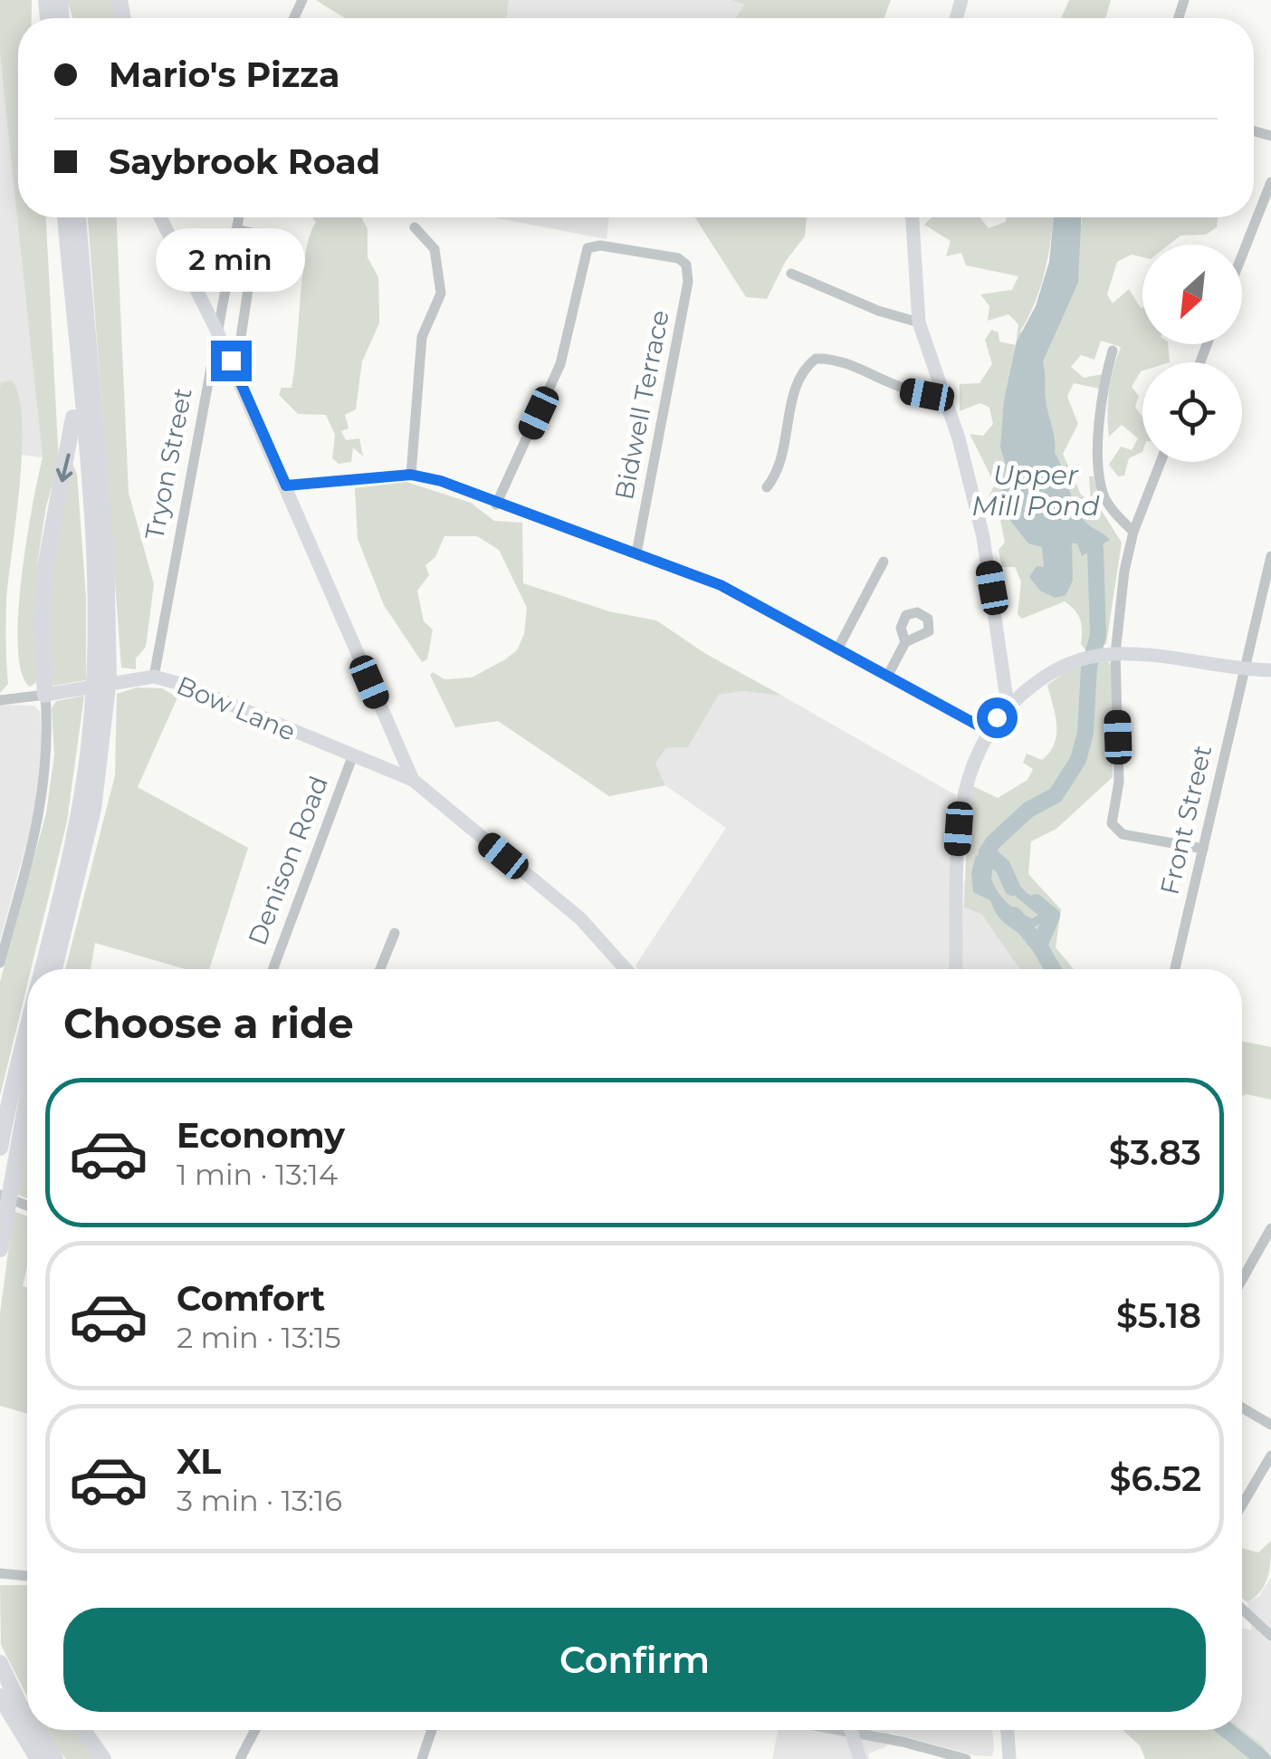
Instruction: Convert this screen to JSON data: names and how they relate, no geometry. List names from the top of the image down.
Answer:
{
  "streets": {
    "main road": ["Bow Lane"],
    "street": [
      "Bidwell Terrace",
      "Tryon Street",
      "Front Street",
      "Denison Road"
    ]
  },
  "crossings": [
    ["Tryon Street", "Bow Lane"],
    ["Bow Lane", "Denison Road"]
  ],
  "water": ["Upper Mill Pond"],
  "north": "bottom left",
  "page": {
    "banner": ["Mario's Pizza", "Saybrook Road"],
    "bubble": "2 min",
    "heading": "Choose a ride",
    "list": [
      {
        "name": "Economy",
        "note": "1 min · 13:14",
        "value": "$3.83"
      },
      {
        "name": "Comfort",
        "note": "2 min · 13:15",
        "value": "$5.18"
      },
      {
        "name": "XL",
        "note": "3 min · 13:16",
        "value": "$6.52"
      }
    ],
    "buttons": "Confirm"
  }
}
